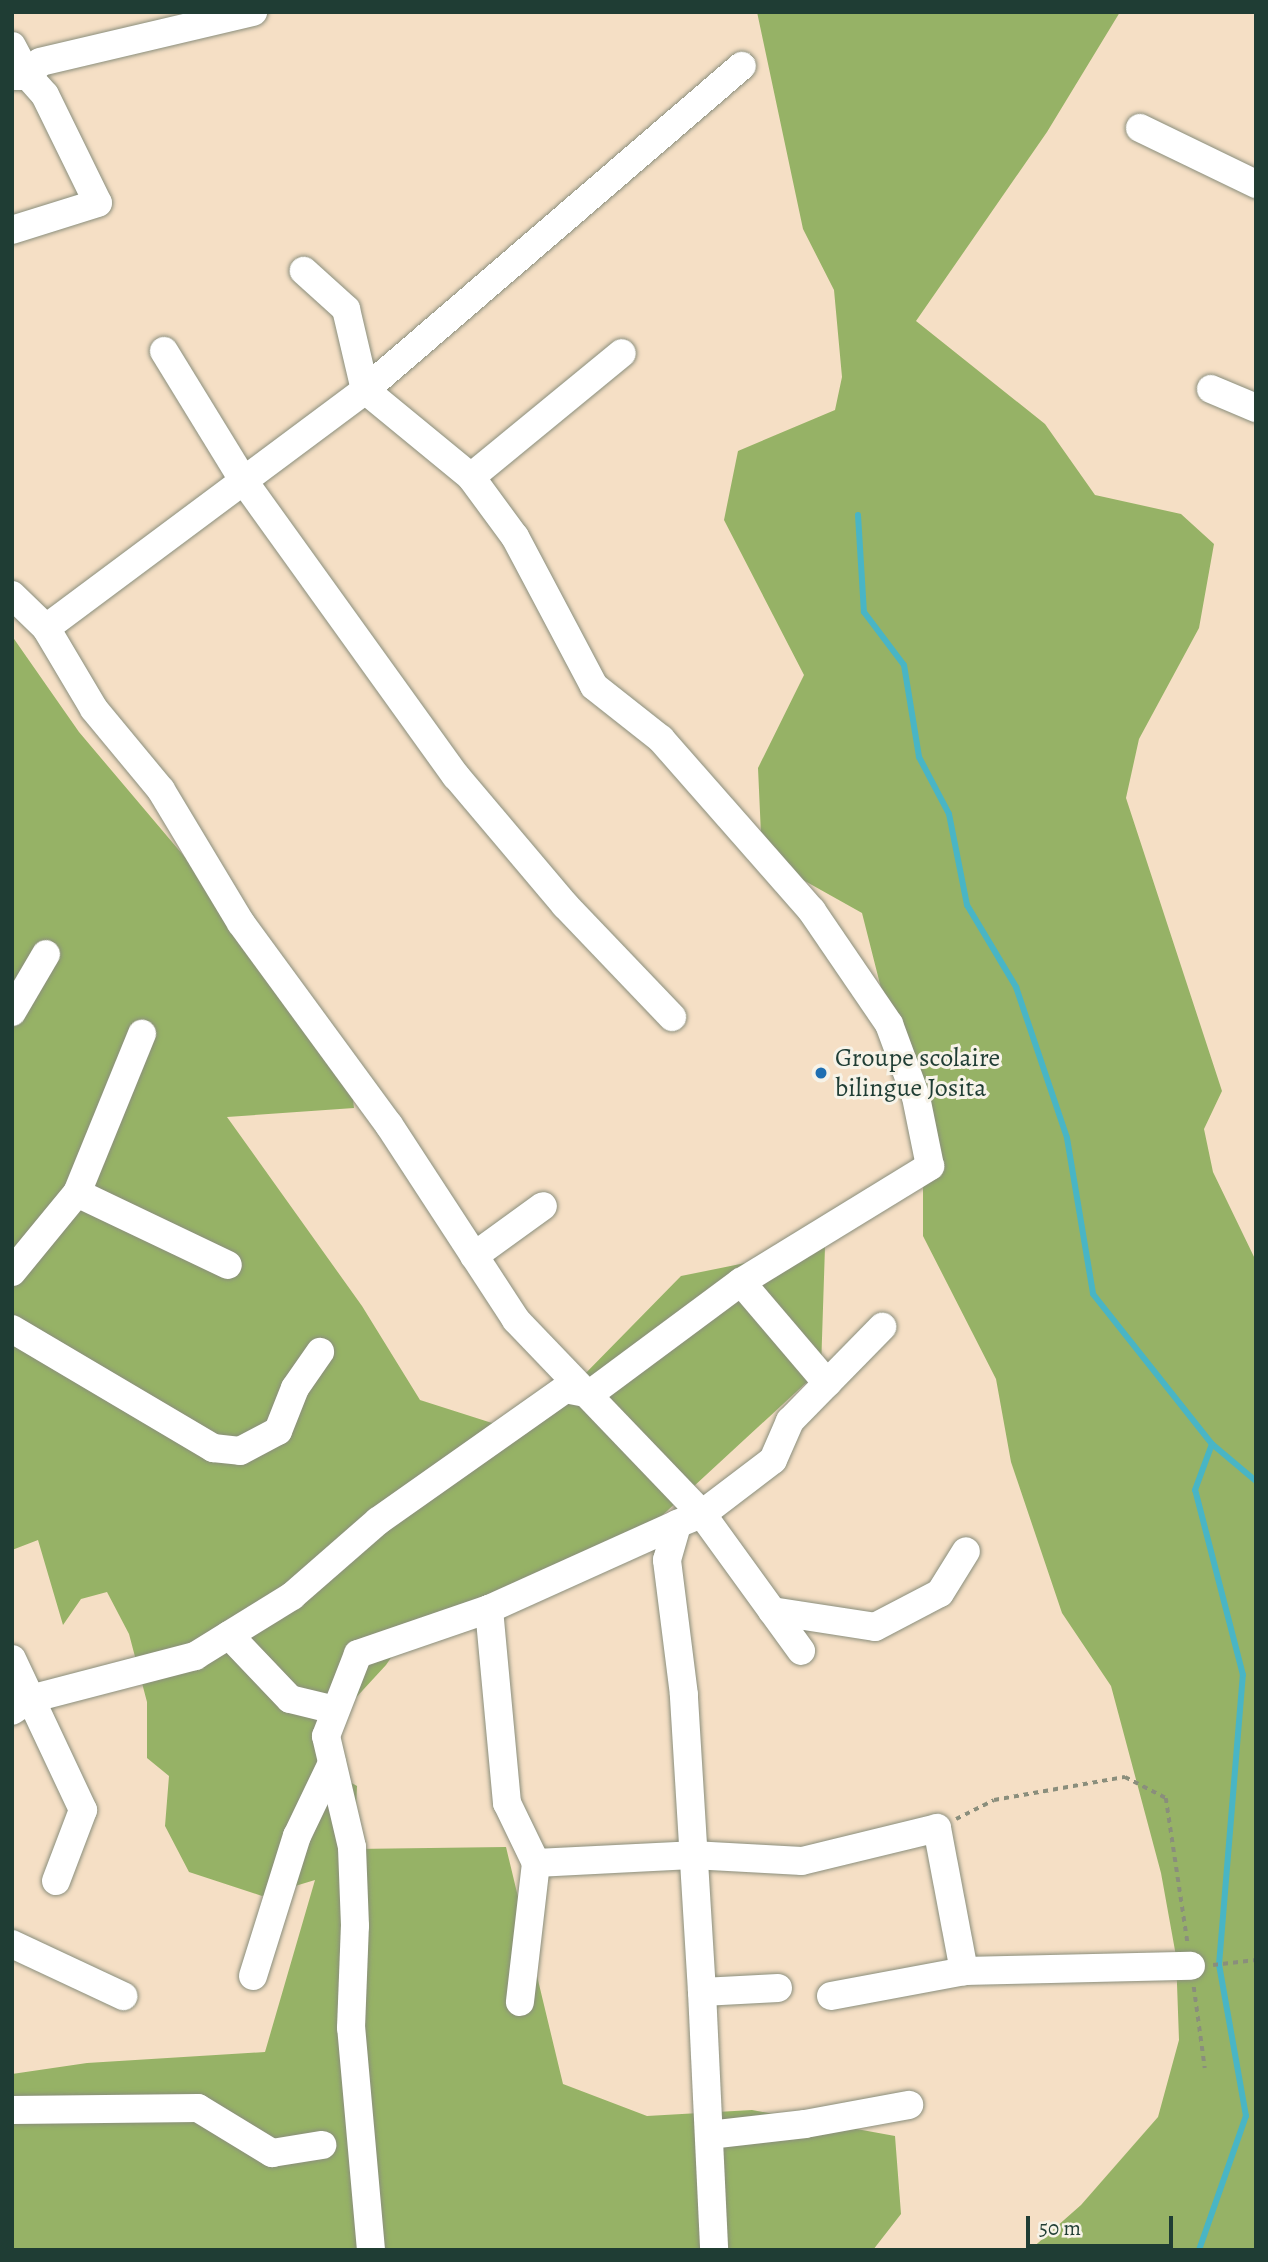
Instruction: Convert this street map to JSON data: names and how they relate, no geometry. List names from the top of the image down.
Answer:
{
  "places": ["Groupe scolaire bilingue Josita"],
  "scale_bar": "50 m"
}
